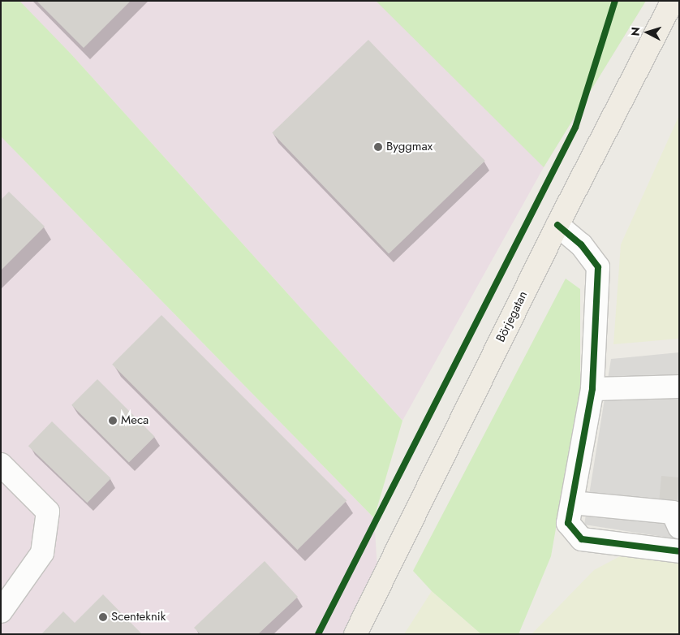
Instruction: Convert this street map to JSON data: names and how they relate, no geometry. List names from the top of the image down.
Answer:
{
  "streets": {
    "main road": ["Börjegatan"]
  },
  "places": ["Byggmax", "Meca", "Scenteknik"],
  "north": "left"
}
